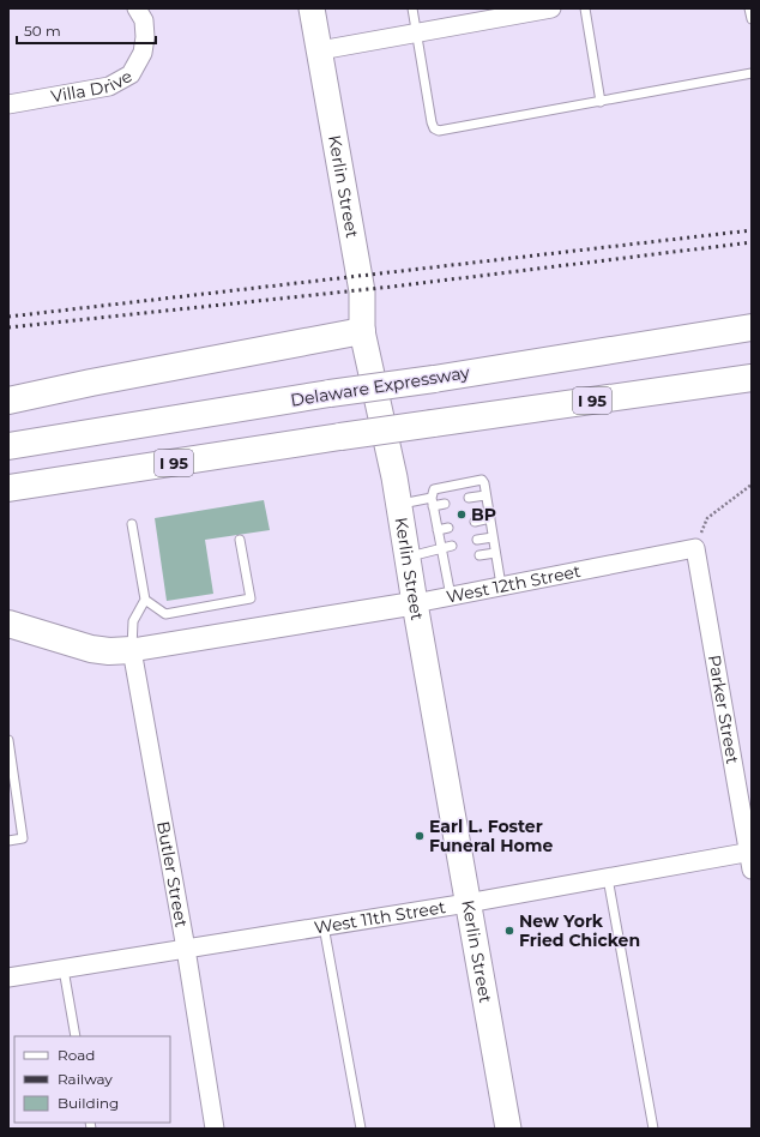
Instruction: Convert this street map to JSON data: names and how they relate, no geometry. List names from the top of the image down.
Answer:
{
  "streets": {
    "highway": ["Delaware Expressway", "I 95"],
    "main road": ["Kerlin Street"],
    "street": [
      "Villa Drive",
      "West 12th Street",
      "Parker Street",
      "Butler Street",
      "West 11th Street"
    ]
  },
  "crossings": [
    ["Kerlin Street", "West 12th Street"],
    ["Kerlin Street", "West 11th Street"],
    ["West 12th Street", "Parker Street"],
    ["West 12th Street", "Butler Street"],
    ["Parker Street", "West 11th Street"],
    ["Butler Street", "West 11th Street"]
  ],
  "places": ["BP", "Earl L. Foster Funeral Home", "New York Fried Chicken"],
  "legend": ["Road", "Railway", "Building"],
  "scale_bar": "50 m"
}
